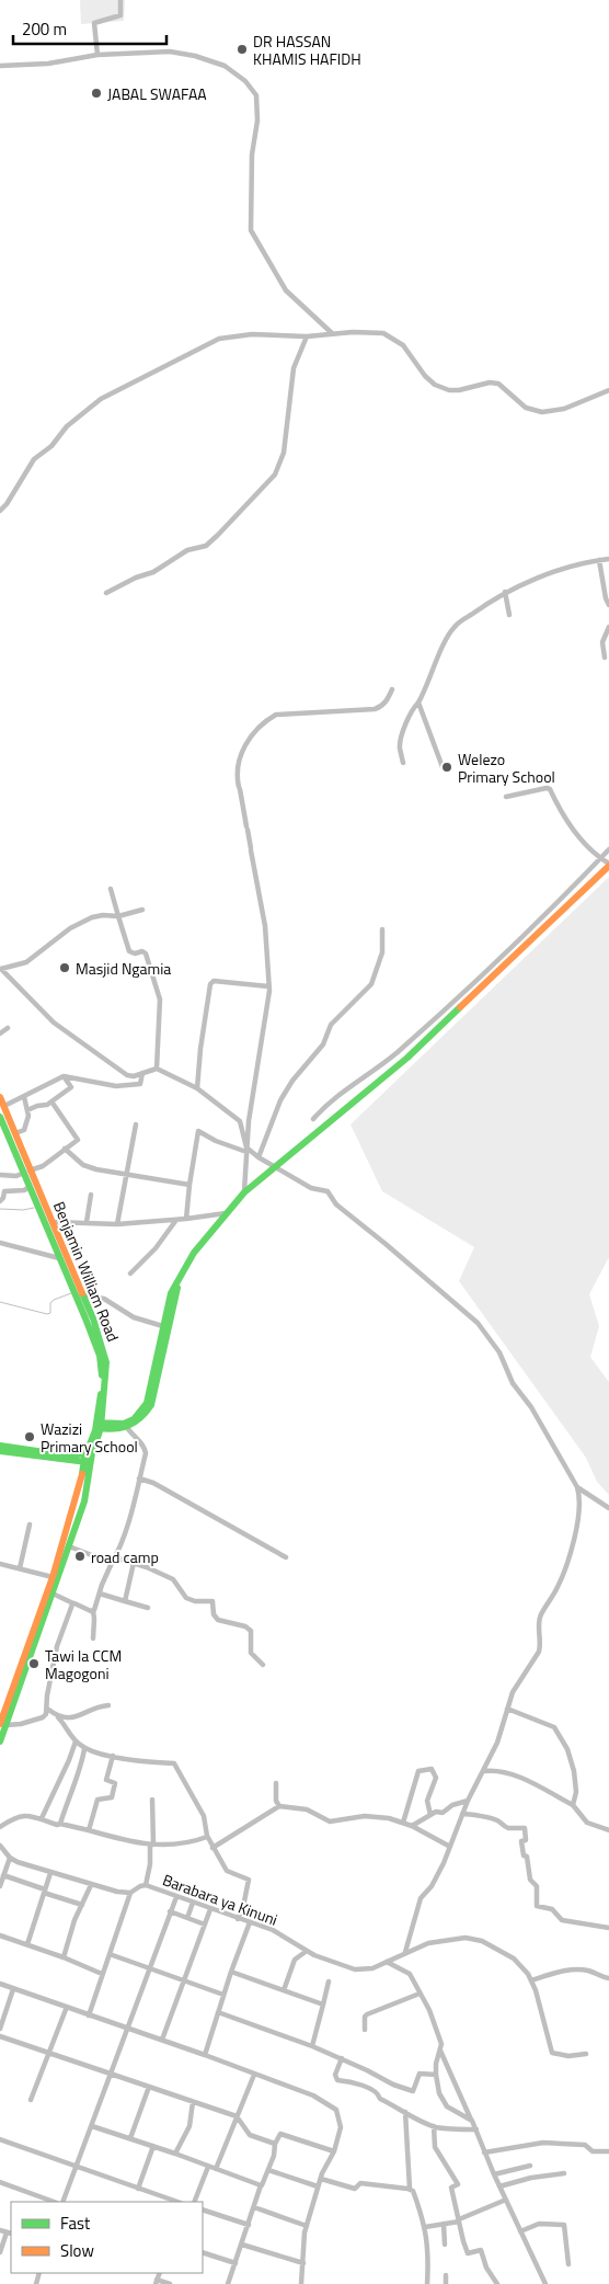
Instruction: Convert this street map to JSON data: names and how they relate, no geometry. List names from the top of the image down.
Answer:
{
  "streets": {
    "main road": ["Benjamin William Road"],
    "street": ["Barabara ya Kinuni"]
  },
  "places": [
    "DR HASSAN KHAMIS HAFIDH",
    "JABAL SWAFAA",
    "Welezo Primary School",
    "Masjid Ngamia",
    "Wazizi Primary School",
    "road camp",
    "Tawi la CCM Magogoni"
  ],
  "legend": ["Fast", "Slow"],
  "scale_bar": "200 m"
}
